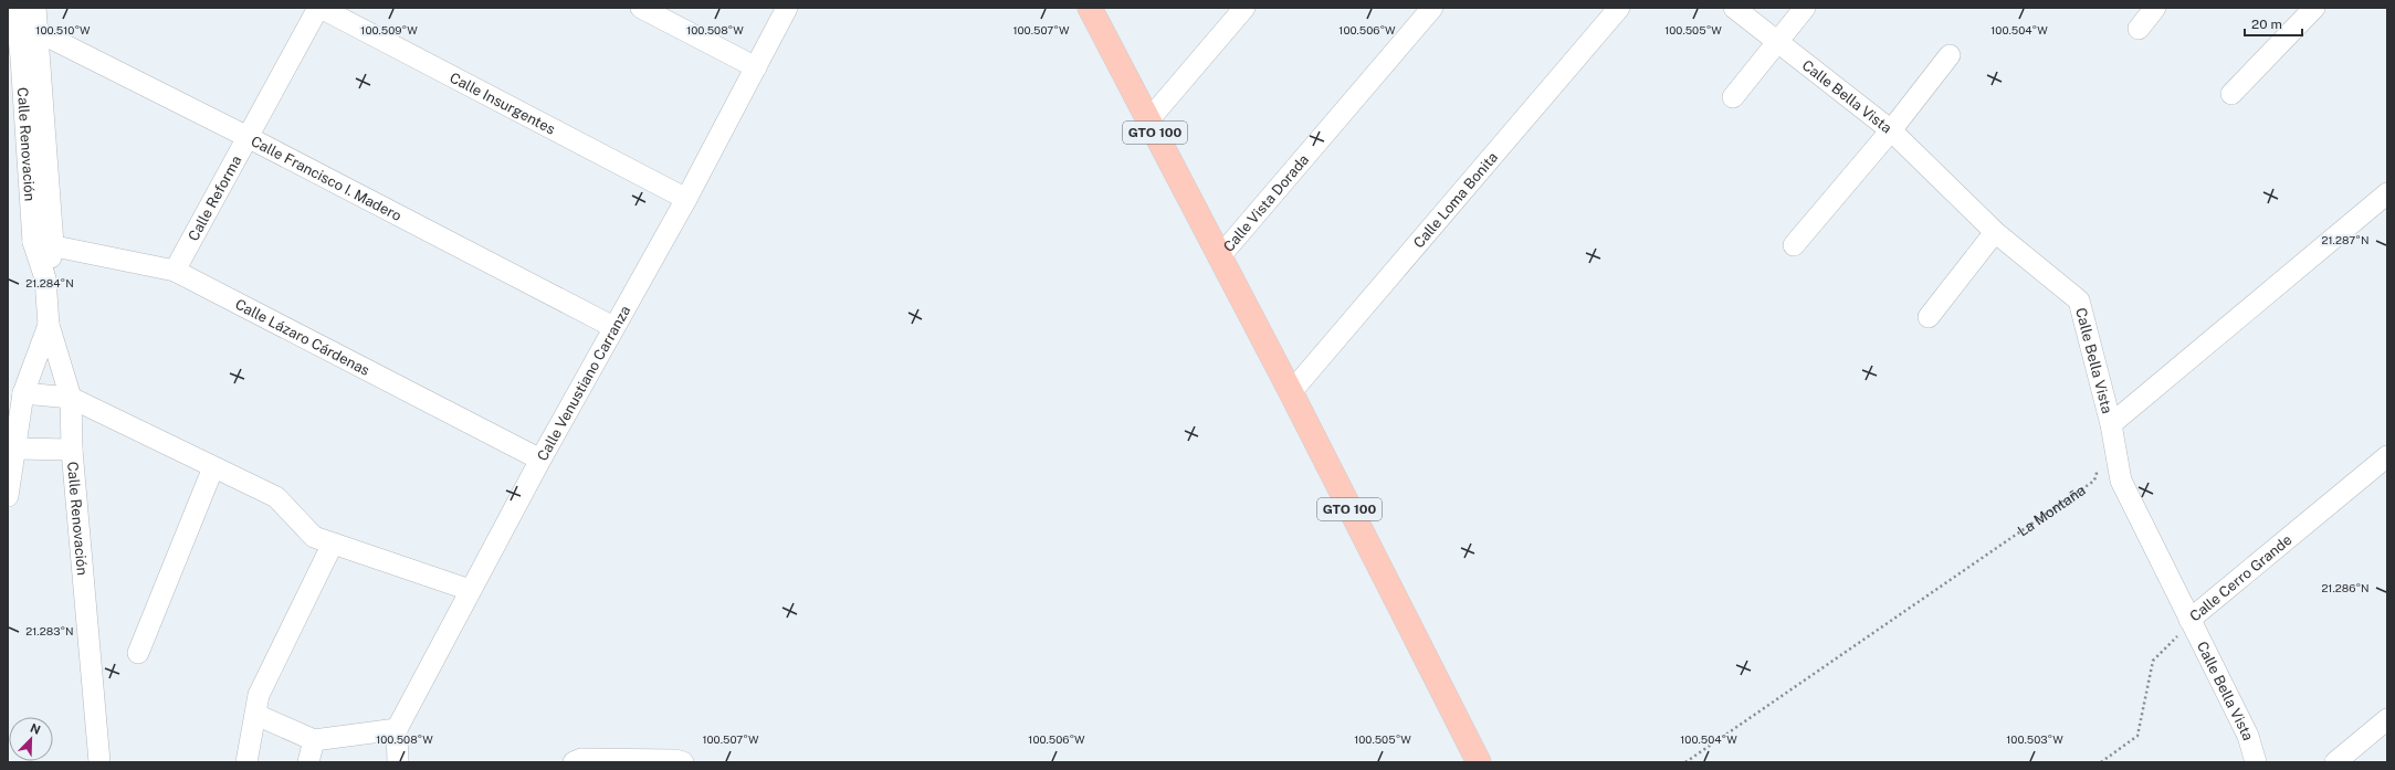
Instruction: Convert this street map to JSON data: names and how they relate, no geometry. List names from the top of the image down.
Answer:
{
  "streets": {
    "main road": ["GTO 100"],
    "street": [
      "Calle Bella Vista",
      "Calle Insurgentes",
      "Calle Renovación",
      "Calle Francisco I. Madero",
      "Calle Reforma",
      "Calle Loma Bonita",
      "Calle Vista Dorada",
      "Calle Lázaro Cárdenas",
      "Calle Venustiano Carranza",
      "Calle Cerro Grande"
    ],
    "path": ["La Montaña"]
  },
  "crossings": [
    ["Calle Bella Vista", "Calle Cerro Grande"],
    ["Calle Insurgentes", "Calle Reforma"],
    ["Calle Insurgentes", "Calle Venustiano Carranza"],
    ["GTO 100", "Calle Loma Bonita"],
    ["GTO 100", "Calle Vista Dorada"],
    ["Calle Renovación", "Calle Francisco I. Madero"],
    ["Calle Renovación", "Calle Lázaro Cárdenas"],
    ["Calle Francisco I. Madero", "Calle Reforma"],
    ["Calle Francisco I. Madero", "Calle Venustiano Carranza"],
    ["Calle Reforma", "Calle Lázaro Cárdenas"],
    ["Calle Lázaro Cárdenas", "Calle Venustiano Carranza"]
  ],
  "scale_bar": "20 m",
  "north": "top right",
  "coordinates": [
    "100.510°W",
    "100.509°W",
    "100.508°W",
    "100.507°W",
    "100.506°W",
    "100.505°W",
    "100.504°W",
    "21.287°N",
    "21.284°N",
    "21.286°N",
    "21.283°N",
    "100.503°W"
  ]
}
